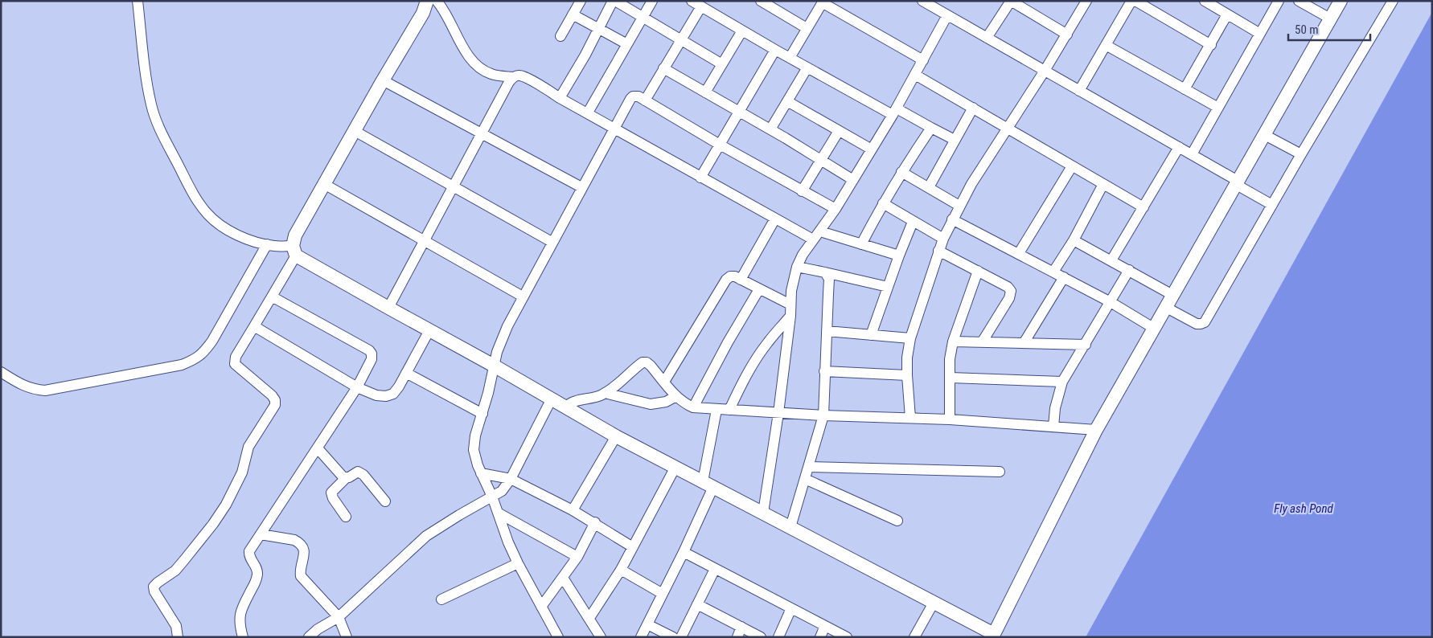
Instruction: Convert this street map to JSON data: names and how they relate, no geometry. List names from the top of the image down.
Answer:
{
  "water": ["Fly ash Pond"],
  "scale_bar": "50 m"
}
